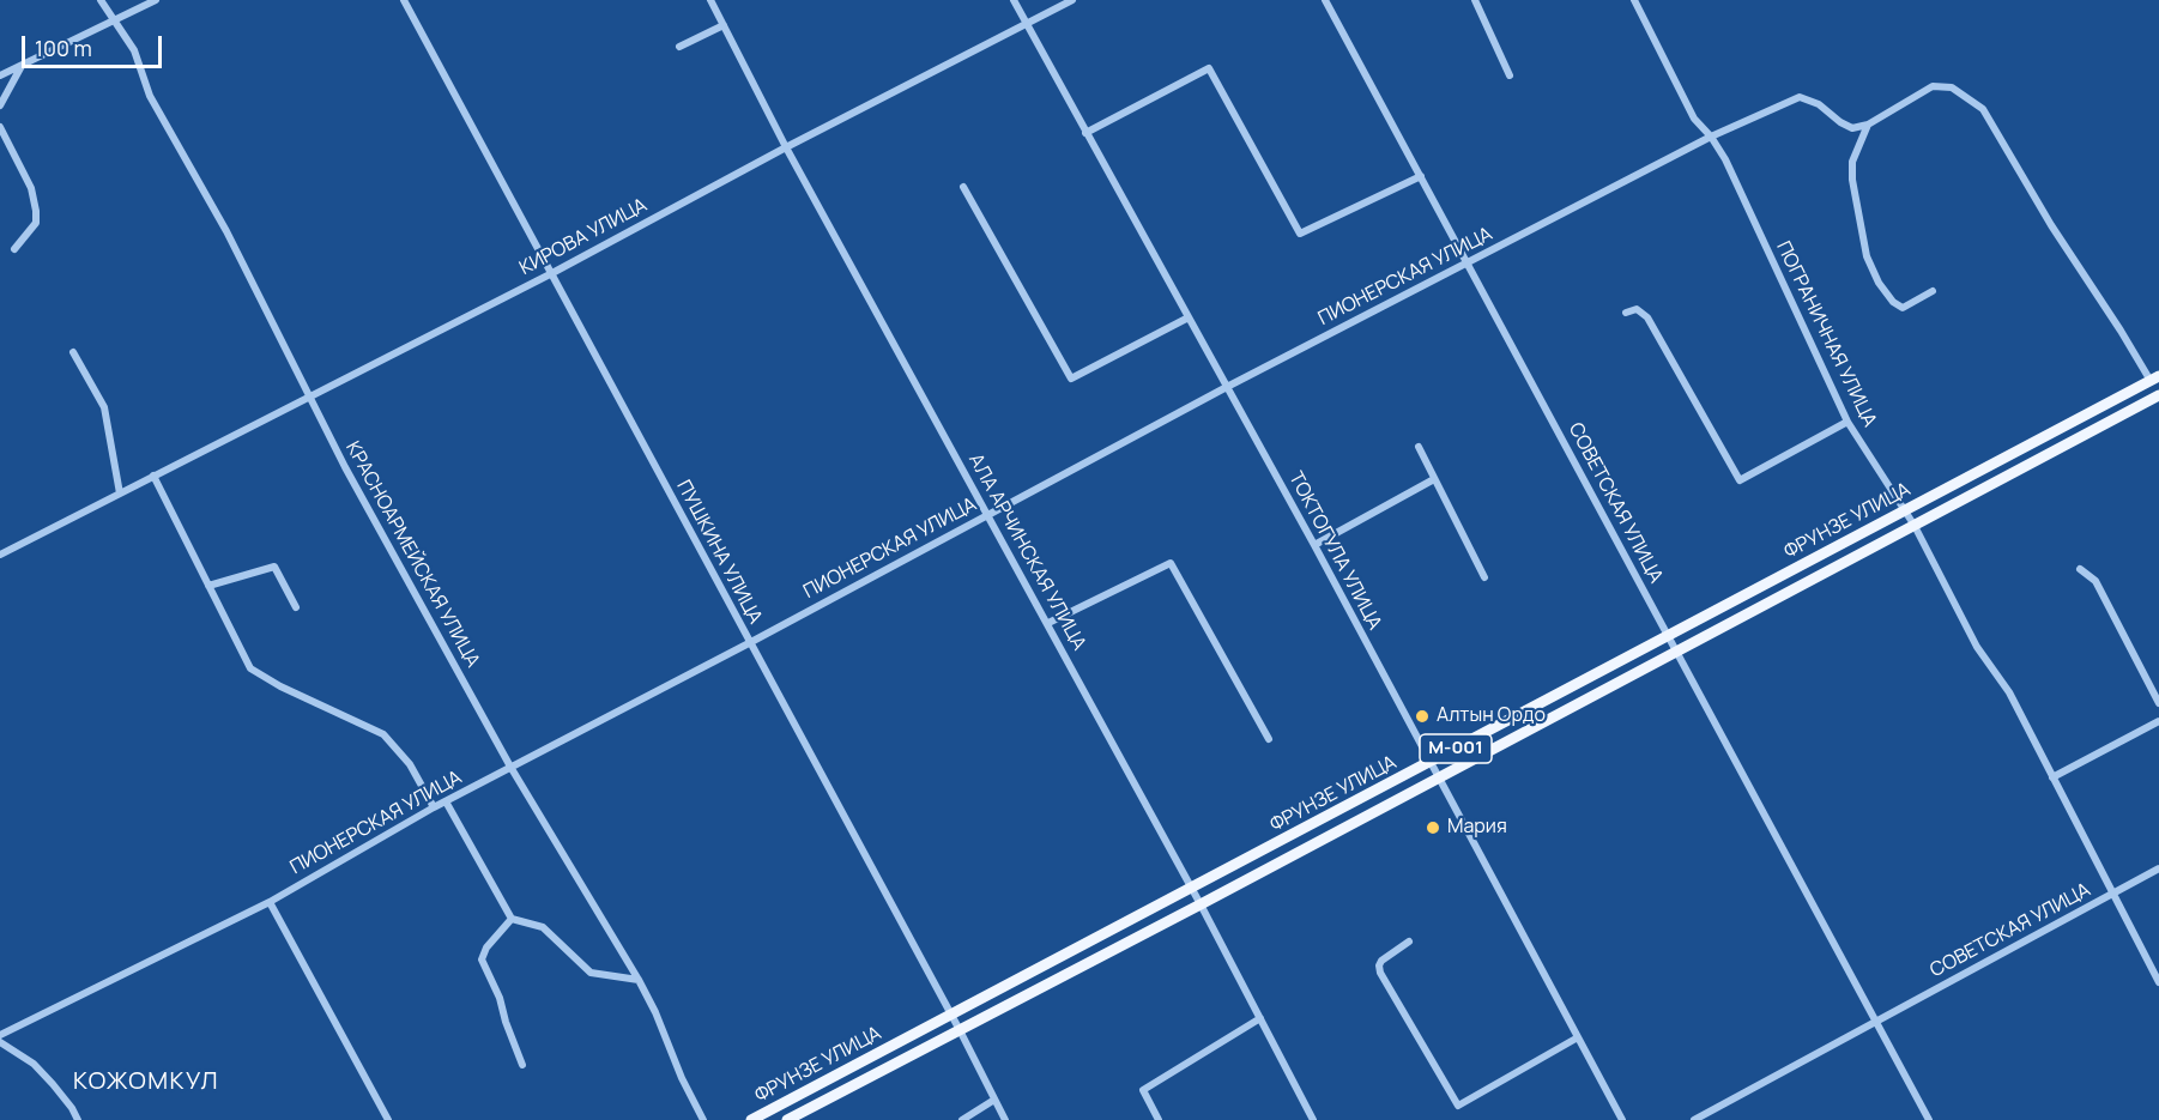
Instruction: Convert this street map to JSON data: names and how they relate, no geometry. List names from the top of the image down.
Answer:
{
  "streets": {
    "main road": ["ФРУНЗЕ УЛИЦА", "M-001"],
    "street": [
      "КИРОВА УЛИЦА",
      "ПИОНЕРСКАЯ УЛИЦА",
      "ПОГРАНИЧНАЯ УЛИЦА",
      "СОВЕТСКАЯ УЛИЦА",
      "ТОКТОГУЛА УЛИЦА",
      "ПУШКИНА УЛИЦА",
      "АЛА АРЧИНСКАЯ УЛИЦА",
      "КРАСНОАРМЕЙСКАЯ УЛИЦА"
    ]
  },
  "crossings": [
    ["КИРОВА УЛИЦА", "ТОКТОГУЛА УЛИЦА"],
    ["КИРОВА УЛИЦА", "ПУШКИНА УЛИЦА"],
    ["КИРОВА УЛИЦА", "АЛА АРЧИНСКАЯ УЛИЦА"],
    ["КИРОВА УЛИЦА", "КРАСНОАРМЕЙСКАЯ УЛИЦА"],
    ["ПИОНЕРСКАЯ УЛИЦА", "ПОГРАНИЧНАЯ УЛИЦА"],
    ["ПИОНЕРСКАЯ УЛИЦА", "СОВЕТСКАЯ УЛИЦА"],
    ["ПИОНЕРСКАЯ УЛИЦА", "ТОКТОГУЛА УЛИЦА"],
    ["ПИОНЕРСКАЯ УЛИЦА", "ПУШКИНА УЛИЦА"],
    ["ПИОНЕРСКАЯ УЛИЦА", "АЛА АРЧИНСКАЯ УЛИЦА"],
    ["ПИОНЕРСКАЯ УЛИЦА", "КРАСНОАРМЕЙСКАЯ УЛИЦА"],
    ["ПОГРАНИЧНАЯ УЛИЦА", "СОВЕТСКАЯ УЛИЦА"],
    ["ПОГРАНИЧНАЯ УЛИЦА", "ФРУНЗЕ УЛИЦА"],
    ["СОВЕТСКАЯ УЛИЦА", "ФРУНЗЕ УЛИЦА"],
    ["ФРУНЗЕ УЛИЦА", "ТОКТОГУЛА УЛИЦА"],
    ["ФРУНЗЕ УЛИЦА", "ПУШКИНА УЛИЦА"],
    ["ФРУНЗЕ УЛИЦА", "АЛА АРЧИНСКАЯ УЛИЦА"]
  ],
  "districts": ["КОЖОМКУЛ"],
  "places": ["Алтын Ордо", "Мария"],
  "scale_bar": "100 m"
}
